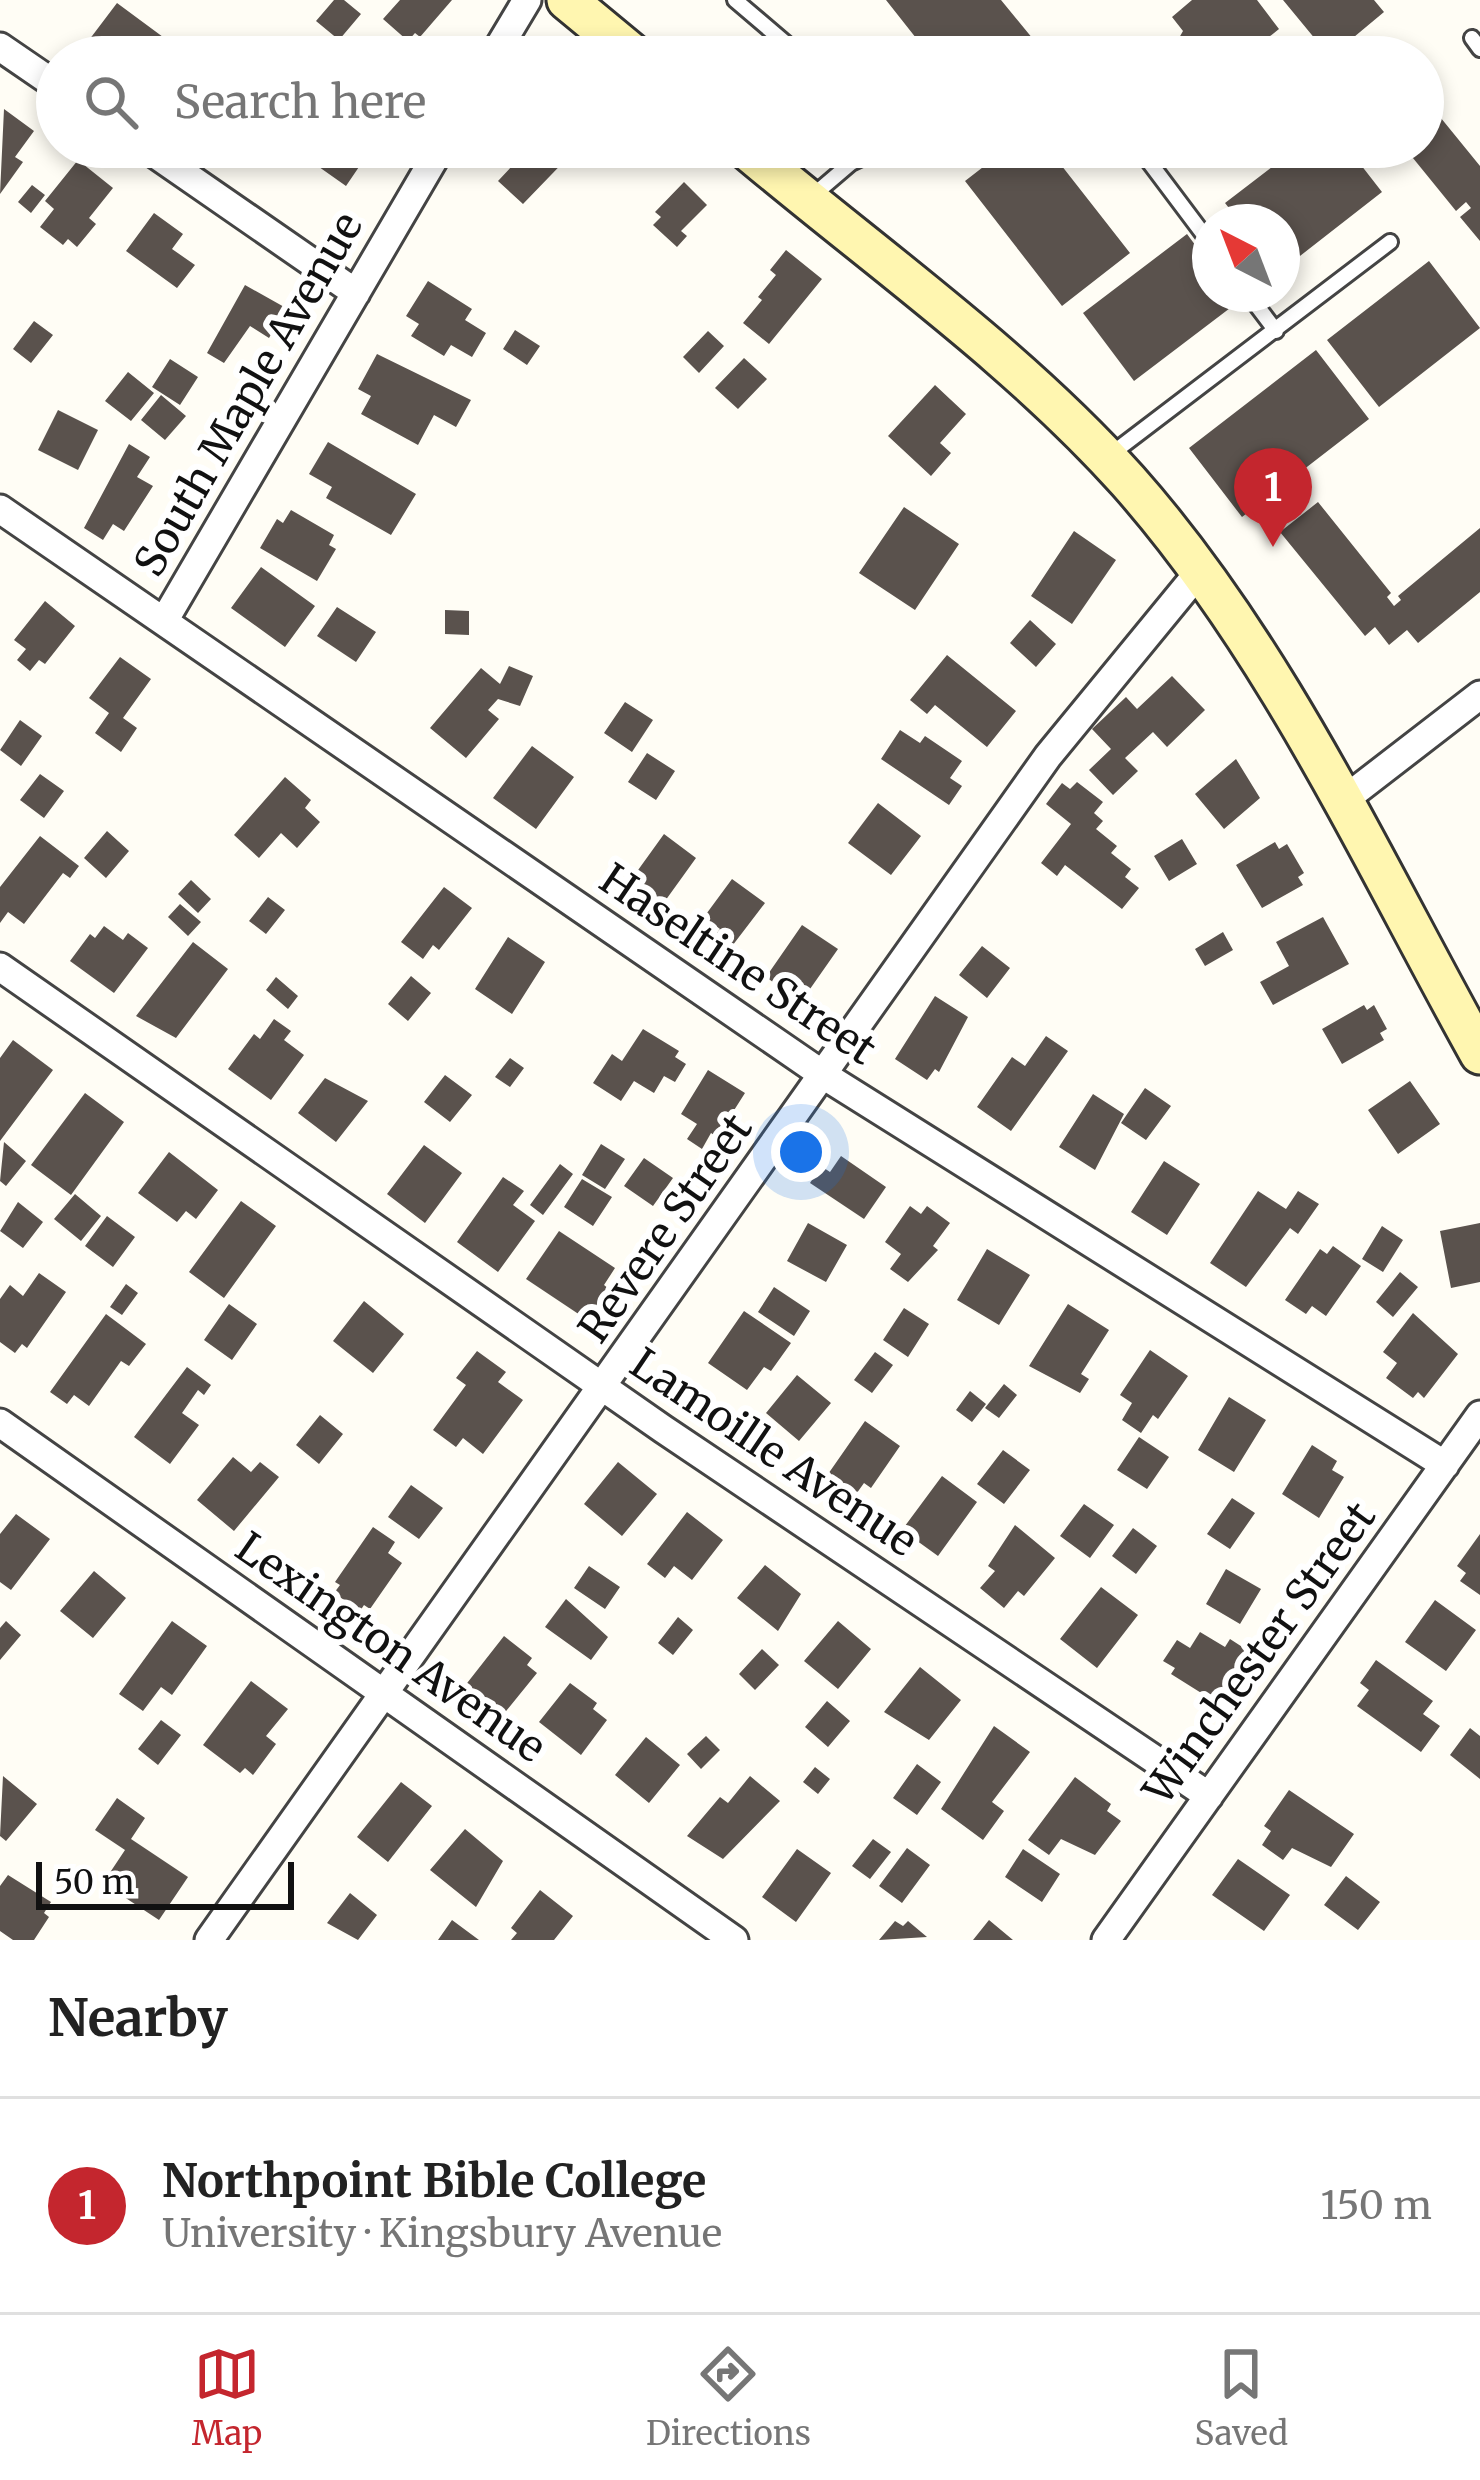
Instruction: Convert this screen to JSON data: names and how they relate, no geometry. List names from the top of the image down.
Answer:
{
  "streets": {
    "street": [
      "South Maple Avenue",
      "Haseltine Street",
      "Revere Street",
      "Lamoille Avenue",
      "Lexington Avenue",
      "Winchester Street"
    ]
  },
  "crossings": [
    ["South Maple Avenue", "Haseltine Street"],
    ["Haseltine Street", "Revere Street"],
    ["Haseltine Street", "Winchester Street"],
    ["Revere Street", "Lamoille Avenue"],
    ["Revere Street", "Lexington Avenue"],
    ["Lamoille Avenue", "Winchester Street"]
  ],
  "scale_bar": "50 m",
  "north": "top left",
  "page": {
    "search": "Search here",
    "pins": "1",
    "scale": "50 m",
    "heading": "Nearby",
    "list": [
      {
        "mark": "1",
        "name": "Northpoint Bible College",
        "note": "University · Kingsbury Avenue",
        "value": "150 m"
      }
    ],
    "nav": ["Map", "Directions", "Saved"]
  }
}
